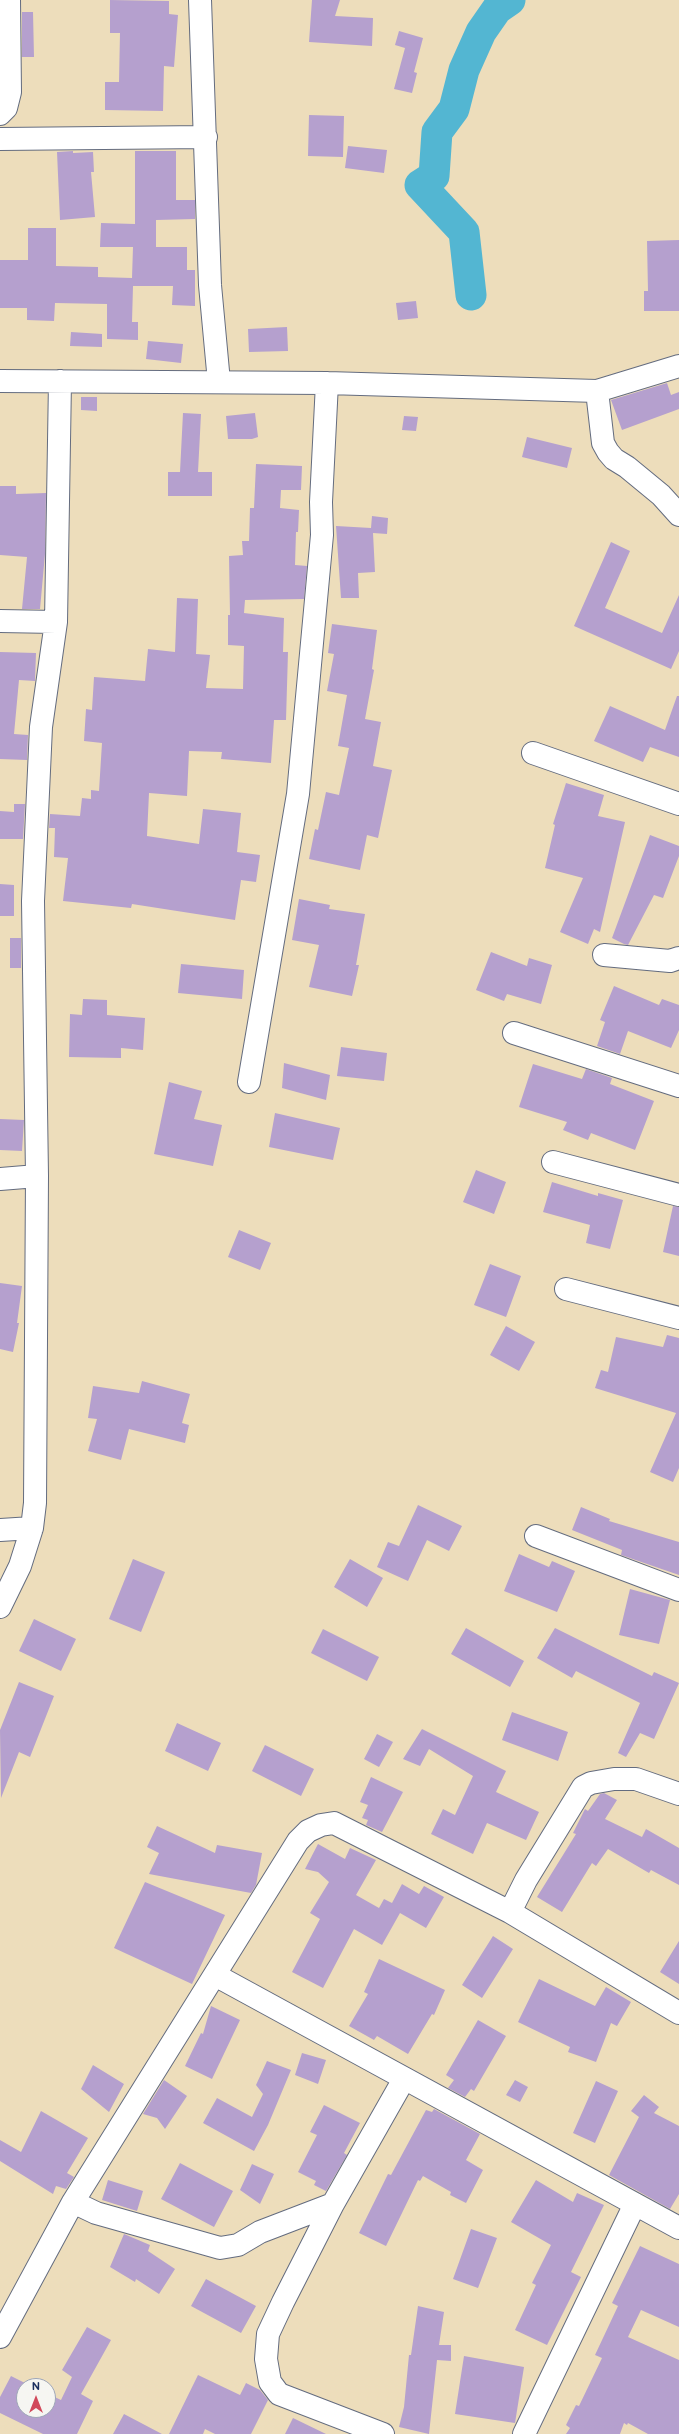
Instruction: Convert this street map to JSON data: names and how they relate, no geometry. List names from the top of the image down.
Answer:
{
  "north": "top"
}
